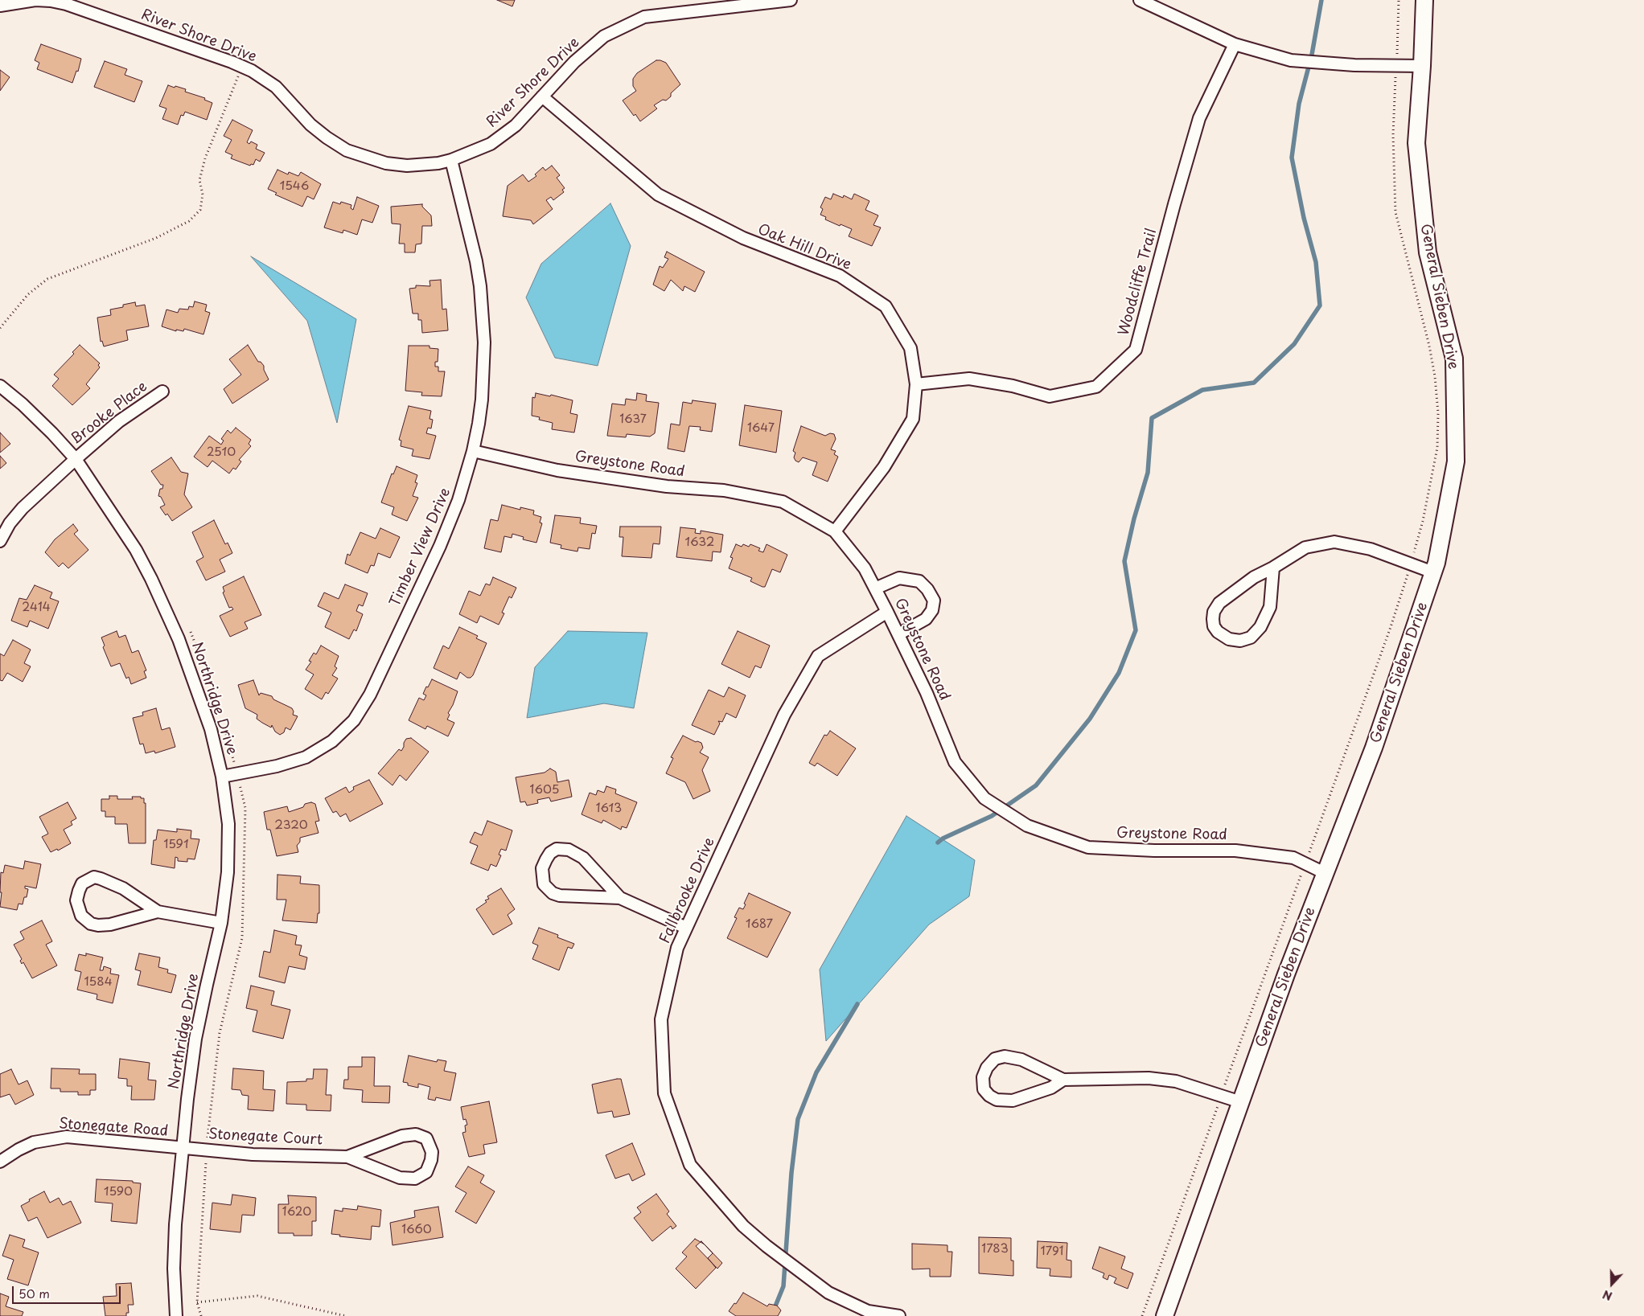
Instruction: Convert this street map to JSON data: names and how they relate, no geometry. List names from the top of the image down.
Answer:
{
  "streets": {
    "street": [
      "River Shore Drive",
      "Oak Hill Drive",
      "Woodcliffe Trail",
      "General Sieben Drive",
      "Brooke Place",
      "Greystone Road",
      "Timber View Drive",
      "Northridge Drive",
      "Fallbrooke Drive",
      "Stonegate Road",
      "Stonegate Court"
    ]
  },
  "crossings": [
    ["River Shore Drive", "Oak Hill Drive"],
    ["River Shore Drive", "Timber View Drive"],
    ["Oak Hill Drive", "Woodcliffe Trail"],
    ["Oak Hill Drive", "Greystone Road"],
    ["General Sieben Drive", "Greystone Road"],
    ["Brooke Place", "Northridge Drive"],
    ["Greystone Road", "Timber View Drive"],
    ["Greystone Road", "Fallbrooke Drive"],
    ["Timber View Drive", "Northridge Drive"],
    ["Northridge Drive", "Stonegate Road"],
    ["Northridge Drive", "Stonegate Court"],
    ["Stonegate Road", "Stonegate Court"]
  ],
  "house_numbers": [
    "1546",
    "1637",
    "1647",
    "2510",
    "1632",
    "2414",
    "1605",
    "1613",
    "2320",
    "1591",
    "1687",
    "1584",
    "1590",
    "1620",
    "1660",
    "1783",
    "1791"
  ],
  "scale_bar": "50 m",
  "north": "bottom"
}
